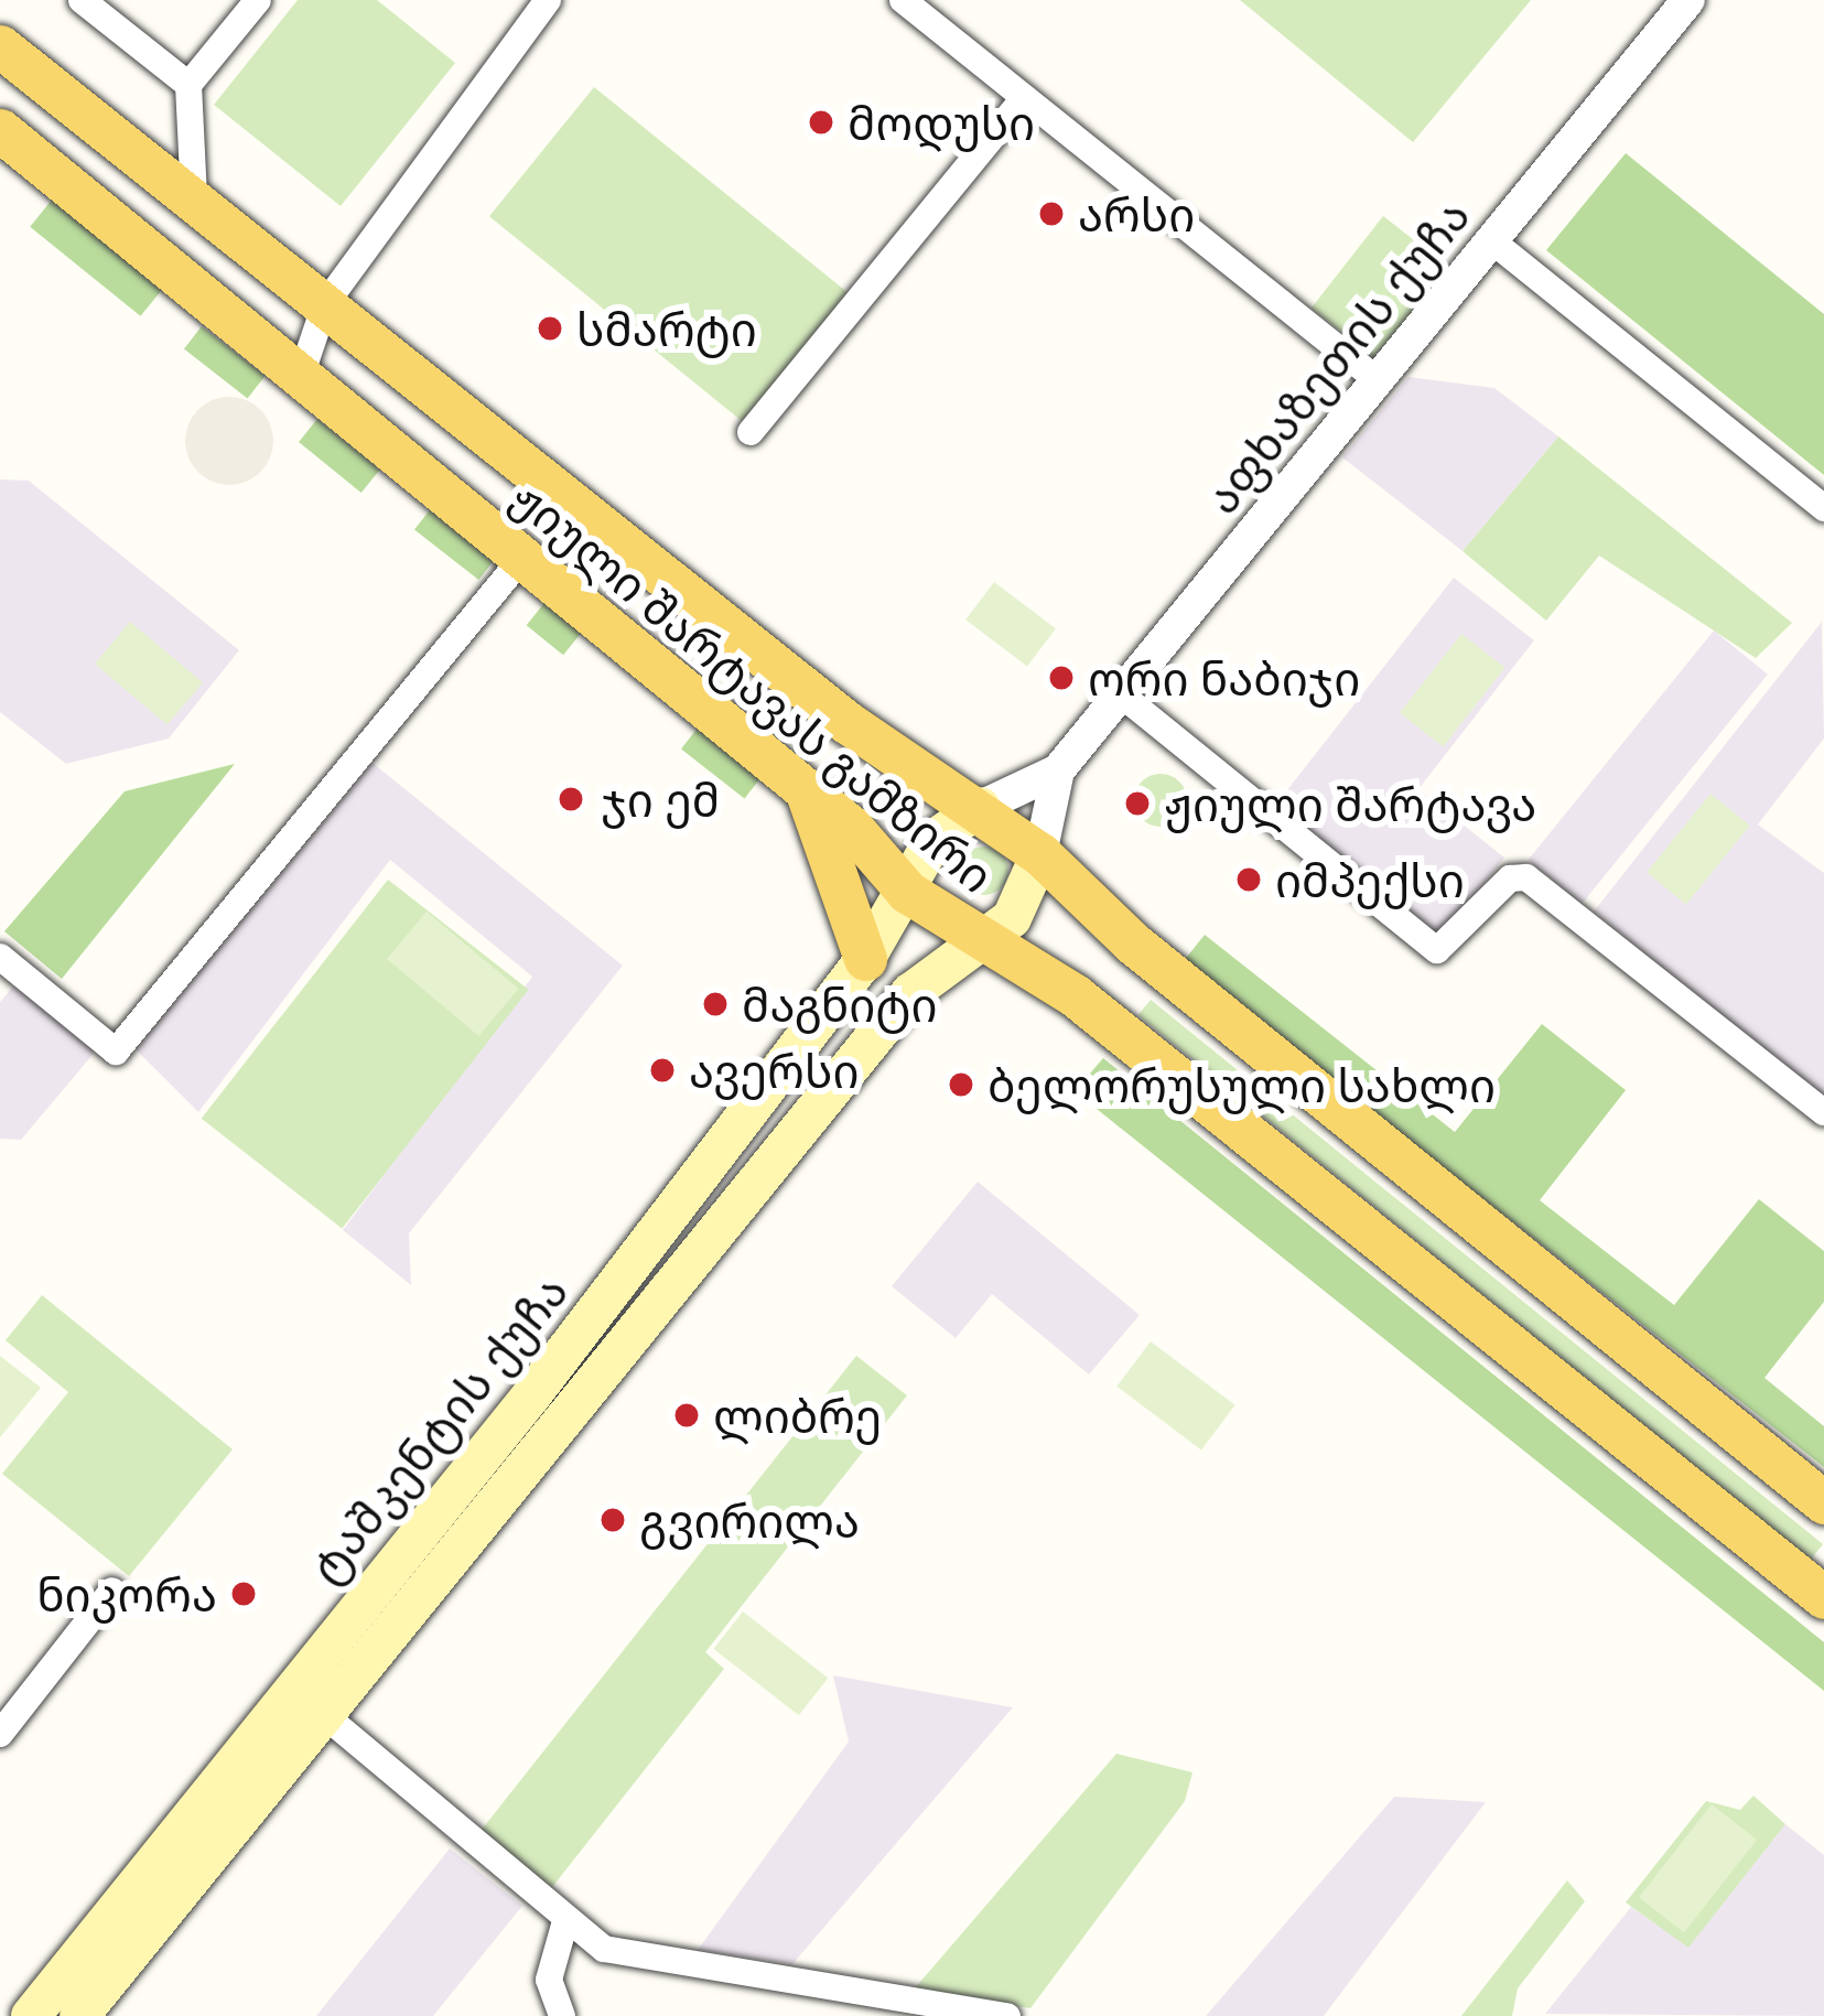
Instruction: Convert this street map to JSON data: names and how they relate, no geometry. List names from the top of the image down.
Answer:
{
  "streets": {
    "main road": ["ჟიული შარტავას გამზირი", "ტაშკენტის ქუჩა"],
    "street": ["აფხაზეთის ქუჩა"]
  },
  "crossings": [
    ["აფხაზეთის ქუჩა", "ჟიული შარტავას გამზირი"],
    ["აფხაზეთის ქუჩა", "ტაშკენტის ქუჩა"],
    ["ჟიული შარტავას გამზირი", "ტაშკენტის ქუჩა"]
  ],
  "places": [
    "მოდუსი",
    "არსი",
    "სმარტი",
    "ორი ნაბიჯი",
    "ჯი ემ",
    "ჟიული შარტავა",
    "იმპექსი",
    "მაგნიტი",
    "ავერსი",
    "ბელორუსული სახლი",
    "ლიბრე",
    "გვირილა",
    "ნიკორა"
  ]
}
